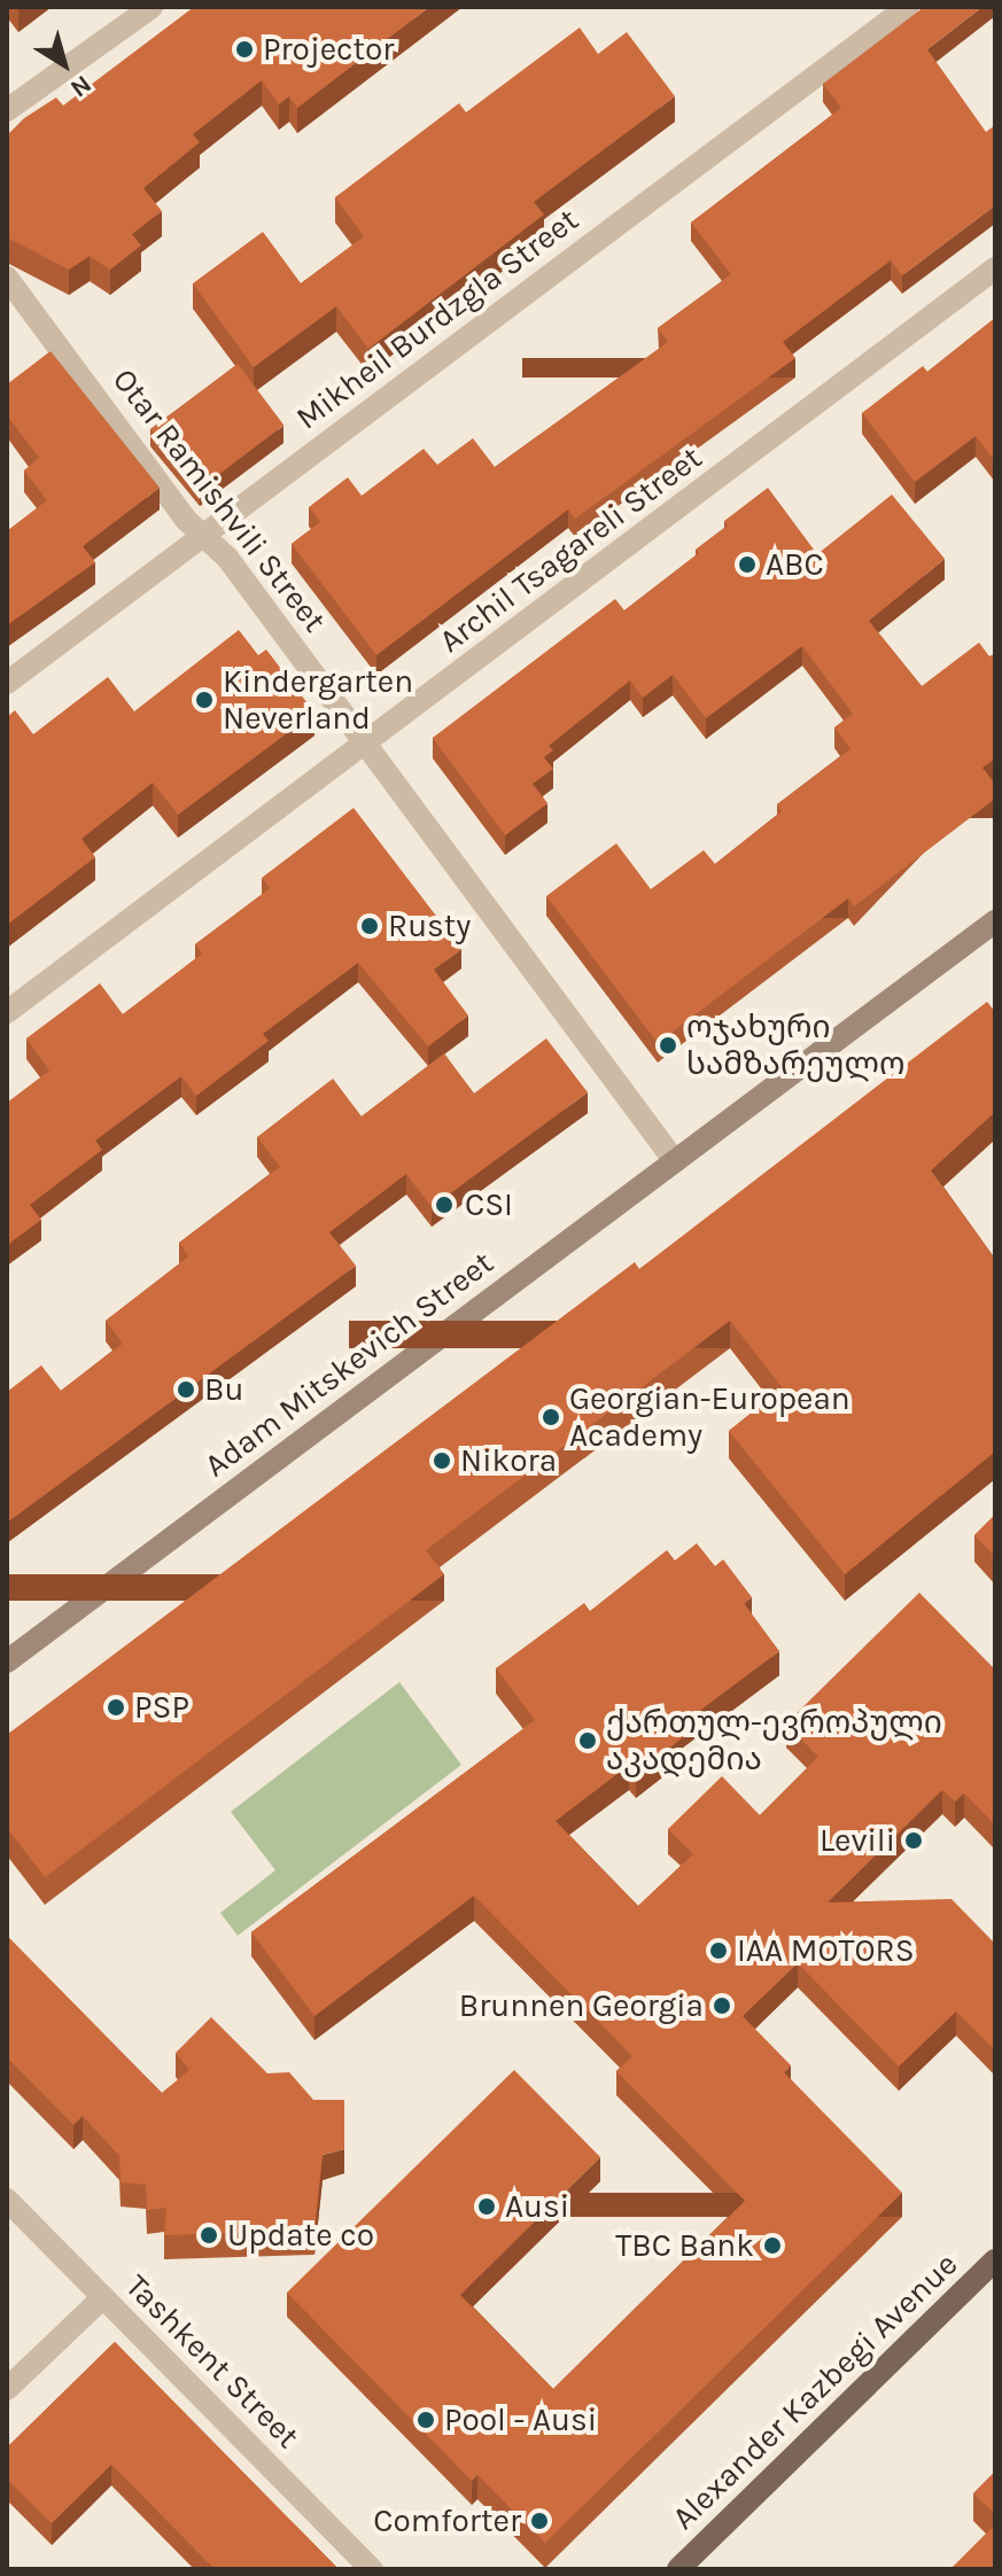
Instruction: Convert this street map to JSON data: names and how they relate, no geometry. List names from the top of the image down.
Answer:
{
  "streets": {
    "main road": ["Adam Mitskevich Street", "Alexander Kazbegi Avenue"],
    "street": [
      "Mikheil Burdzgla Street",
      "Otar Ramishvili Street",
      "Archil Tsagareli Street",
      "Tashkent Street"
    ]
  },
  "crossings": [
    ["Mikheil Burdzgla Street", "Otar Ramishvili Street"],
    ["Otar Ramishvili Street", "Archil Tsagareli Street"],
    ["Otar Ramishvili Street", "Adam Mitskevich Street"]
  ],
  "places": [
    "Projector",
    "ABC",
    "Kindergarten Neverland",
    "Rusty",
    "ოჯახური სამზარეულო",
    "CSI",
    "Bu",
    "Georgian-European Academy",
    "Nikora",
    "PSP",
    "ქართულ-ევროპული აკადემია",
    "Levili",
    "IAA MOTORS",
    "Brunnen Georgia",
    "Ausi",
    "Update co",
    "TBC Bank",
    "Pool - Ausi",
    "Comforter"
  ],
  "north": "bottom right"
}
